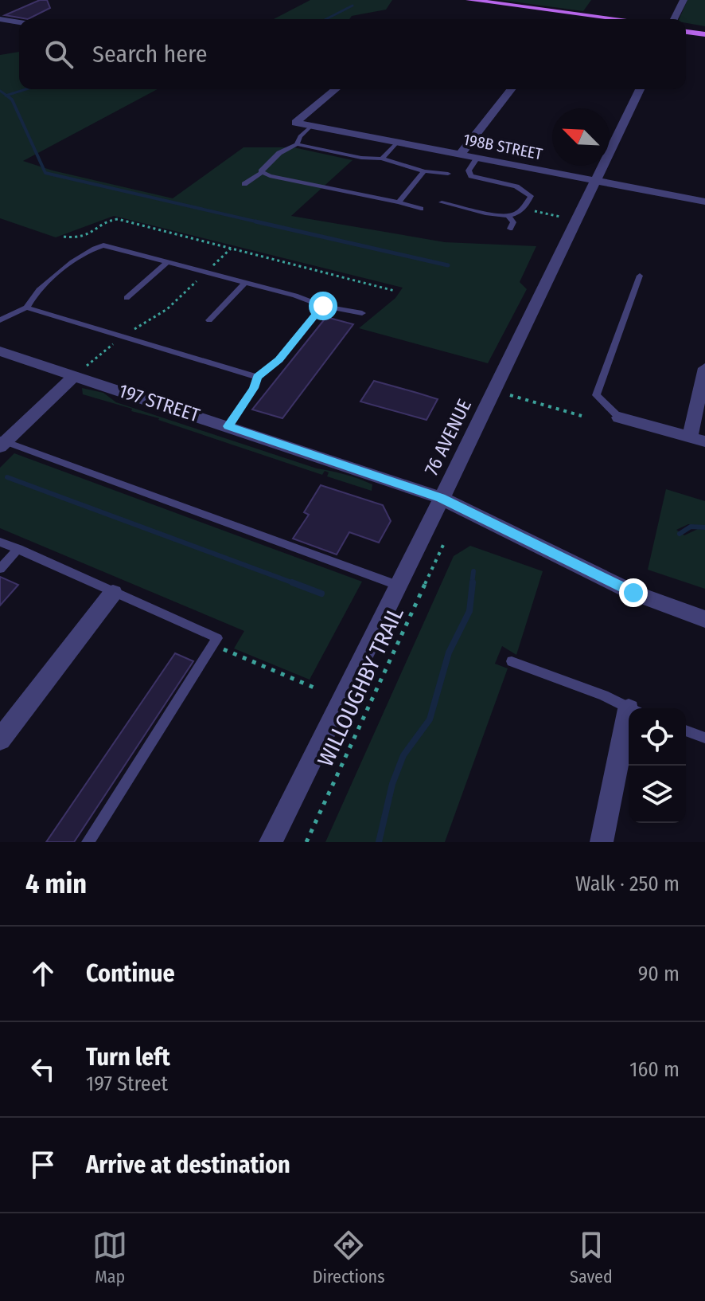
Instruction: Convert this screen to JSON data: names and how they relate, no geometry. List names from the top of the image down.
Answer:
{
  "streets": {
    "street": ["198B STREET", "197 STREET", "76 AVENUE"],
    "path": ["WILLOUGHBY TRAIL"]
  },
  "crossings": [
    ["198B STREET", "76 AVENUE"],
    ["197 STREET", "76 AVENUE"]
  ],
  "north": "top left",
  "page": {
    "search": "Search here",
    "heading": ["4 min", "Walk · 250 m"],
    "list": [
      ["Continue", "90 m"],
      ["Turn left", "197 Street", "160 m"],
      "Arrive at destination"
    ],
    "nav": ["Map", "Directions", "Saved"]
  }
}
